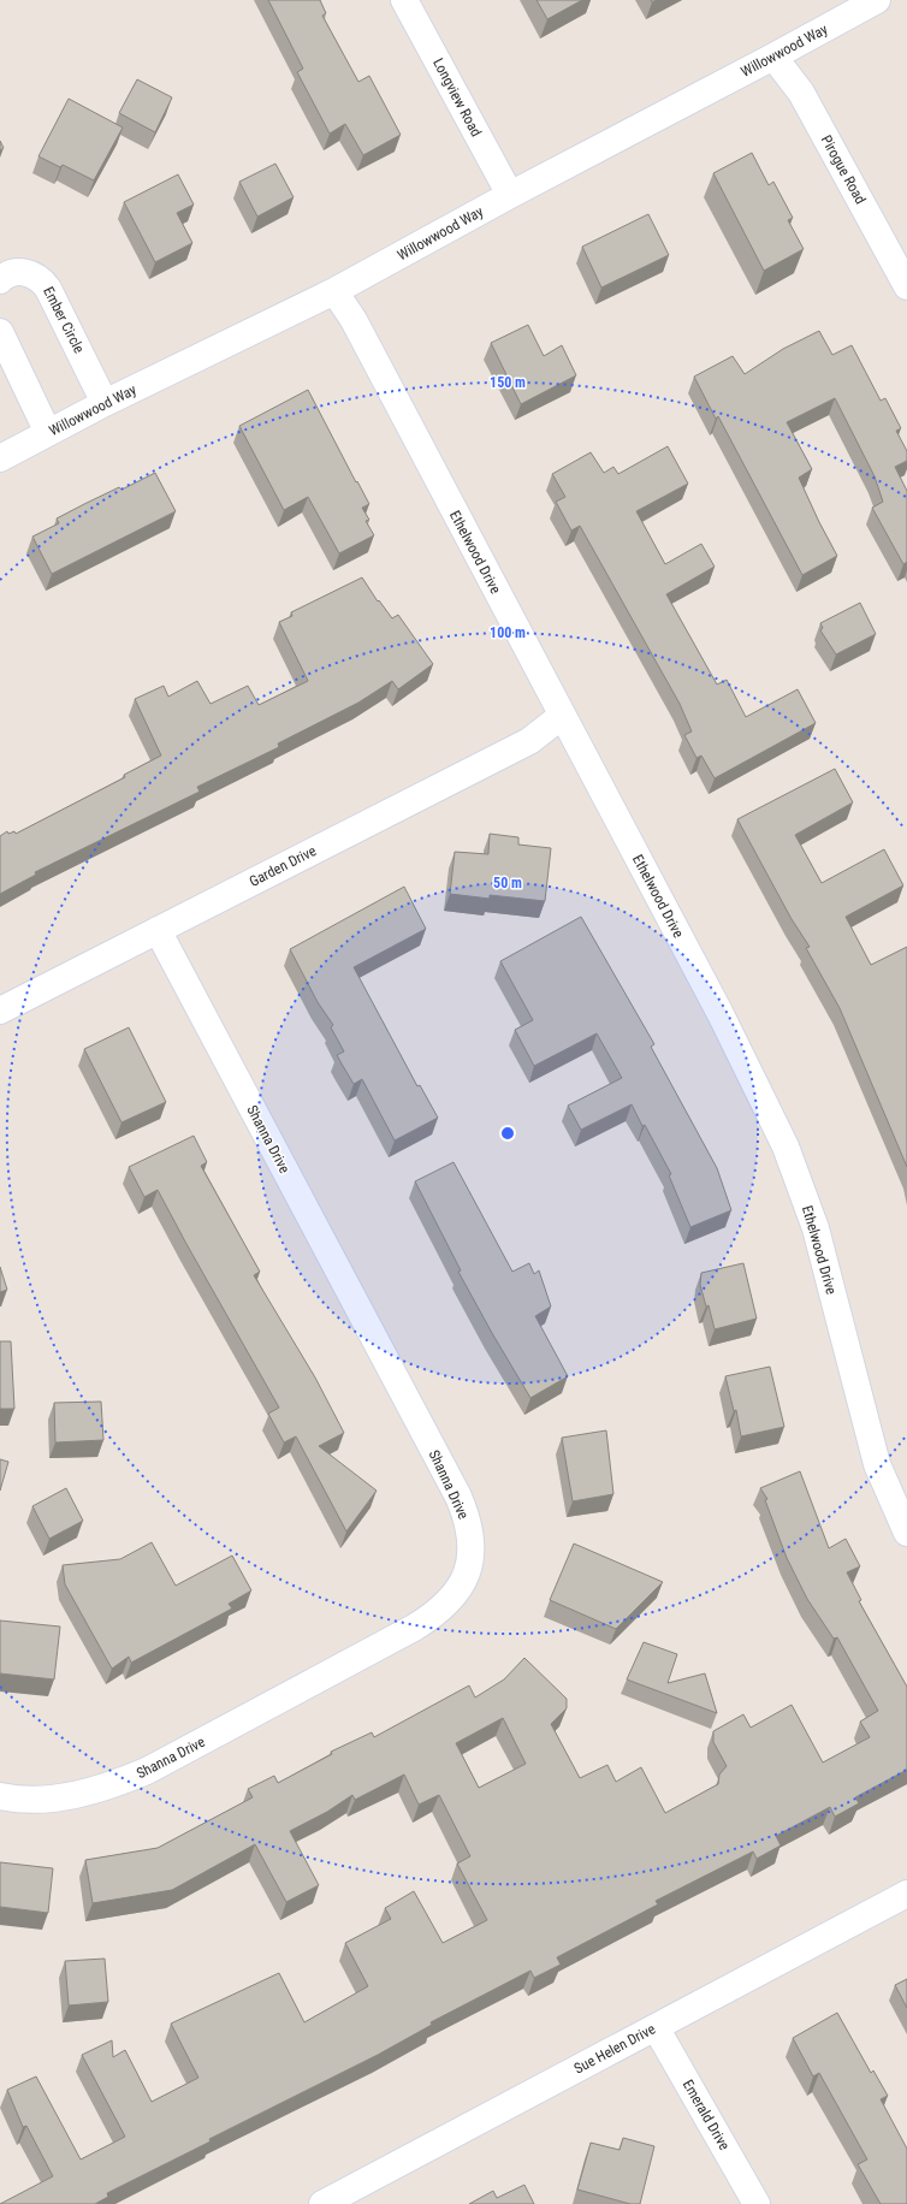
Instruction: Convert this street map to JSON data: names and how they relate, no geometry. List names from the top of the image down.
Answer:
{
  "streets": {
    "street": [
      "Willowwood Way",
      "Longview Road",
      "Pirogue Road",
      "Ember Circle",
      "Ethelwood Drive",
      "Garden Drive",
      "Shanna Drive",
      "Sue Helen Drive",
      "Emerald Drive"
    ]
  },
  "crossings": [
    ["Willowwood Way", "Longview Road"],
    ["Willowwood Way", "Pirogue Road"],
    ["Willowwood Way", "Ember Circle"],
    ["Willowwood Way", "Ethelwood Drive"],
    ["Ethelwood Drive", "Garden Drive"],
    ["Garden Drive", "Shanna Drive"],
    ["Sue Helen Drive", "Emerald Drive"]
  ],
  "rings": ["150 m", "100 m", "50 m"]
}
